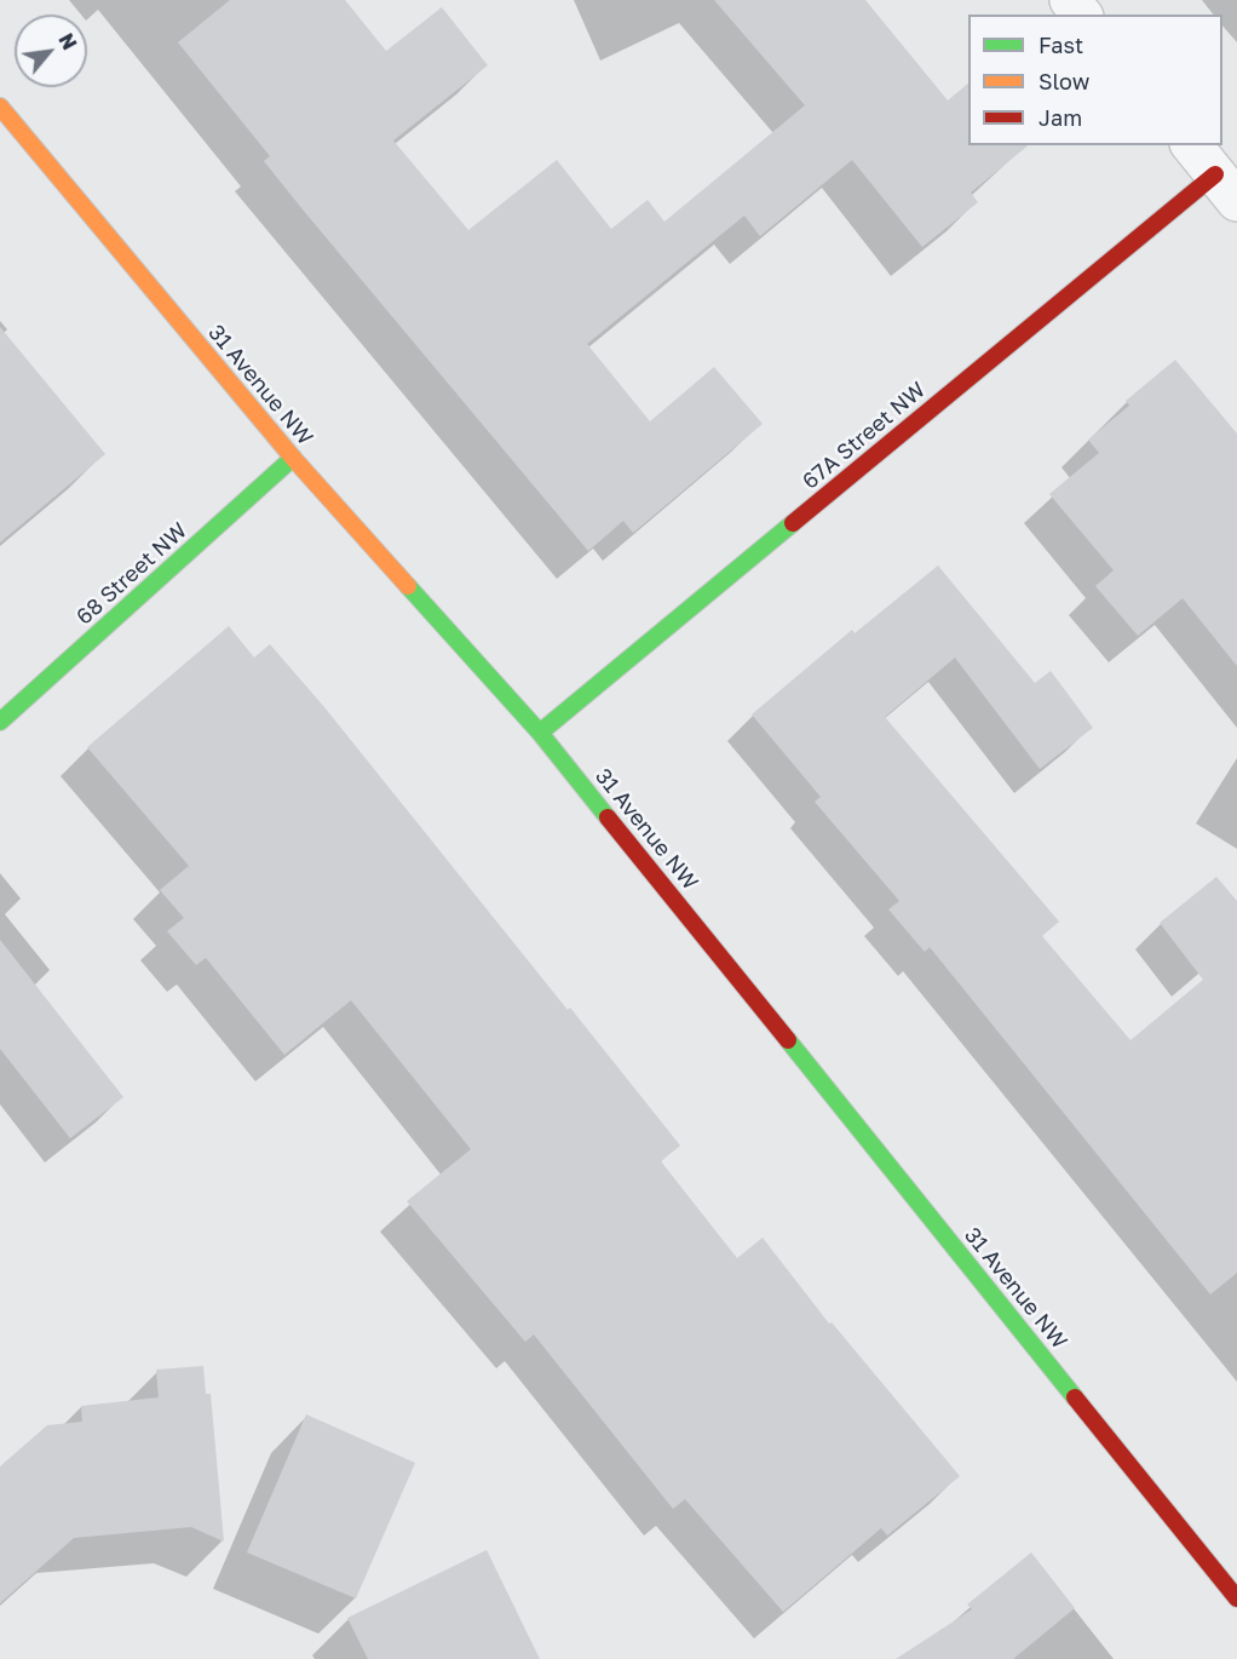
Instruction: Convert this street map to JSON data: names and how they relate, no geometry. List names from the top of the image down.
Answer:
{
  "streets": {
    "street": ["31 Avenue NW", "67A Street NW", "68 Street NW"]
  },
  "crossings": [
    ["31 Avenue NW", "67A Street NW"],
    ["31 Avenue NW", "68 Street NW"]
  ],
  "legend": ["Fast", "Slow", "Jam"],
  "north": "top right"
}
